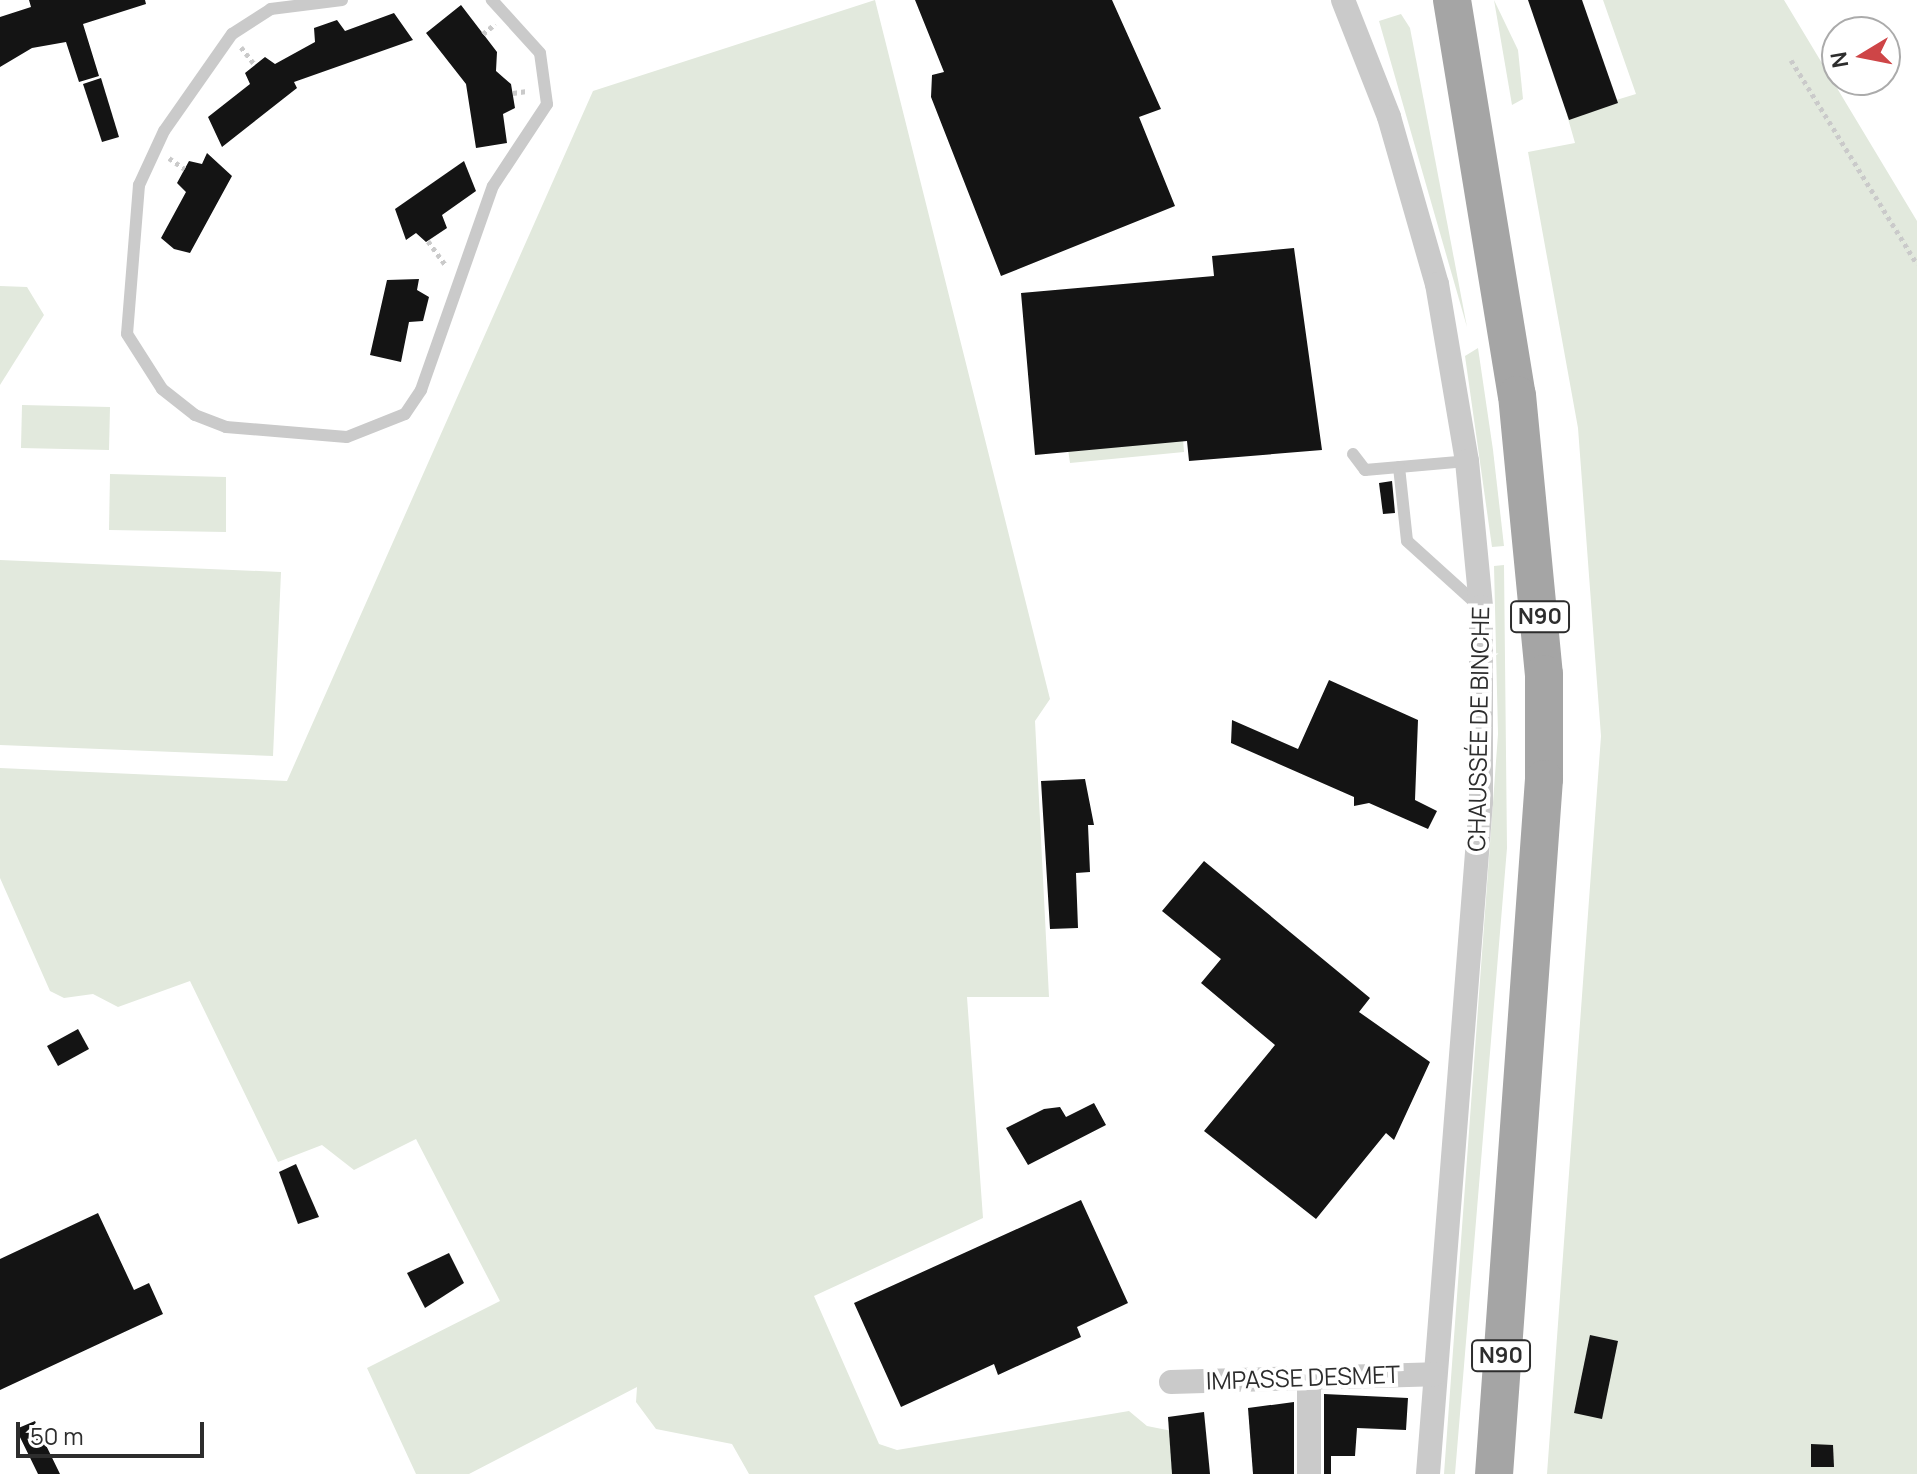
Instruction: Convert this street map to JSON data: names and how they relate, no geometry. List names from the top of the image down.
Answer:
{
  "streets": {
    "main road": ["N90"],
    "street": ["CHAUSSÉE DE BINCHE", "IMPASSE DESMET"]
  },
  "crossings": [
    ["CHAUSSÉE DE BINCHE", "IMPASSE DESMET"]
  ],
  "scale_bar": "50 m",
  "north": "left"
}
